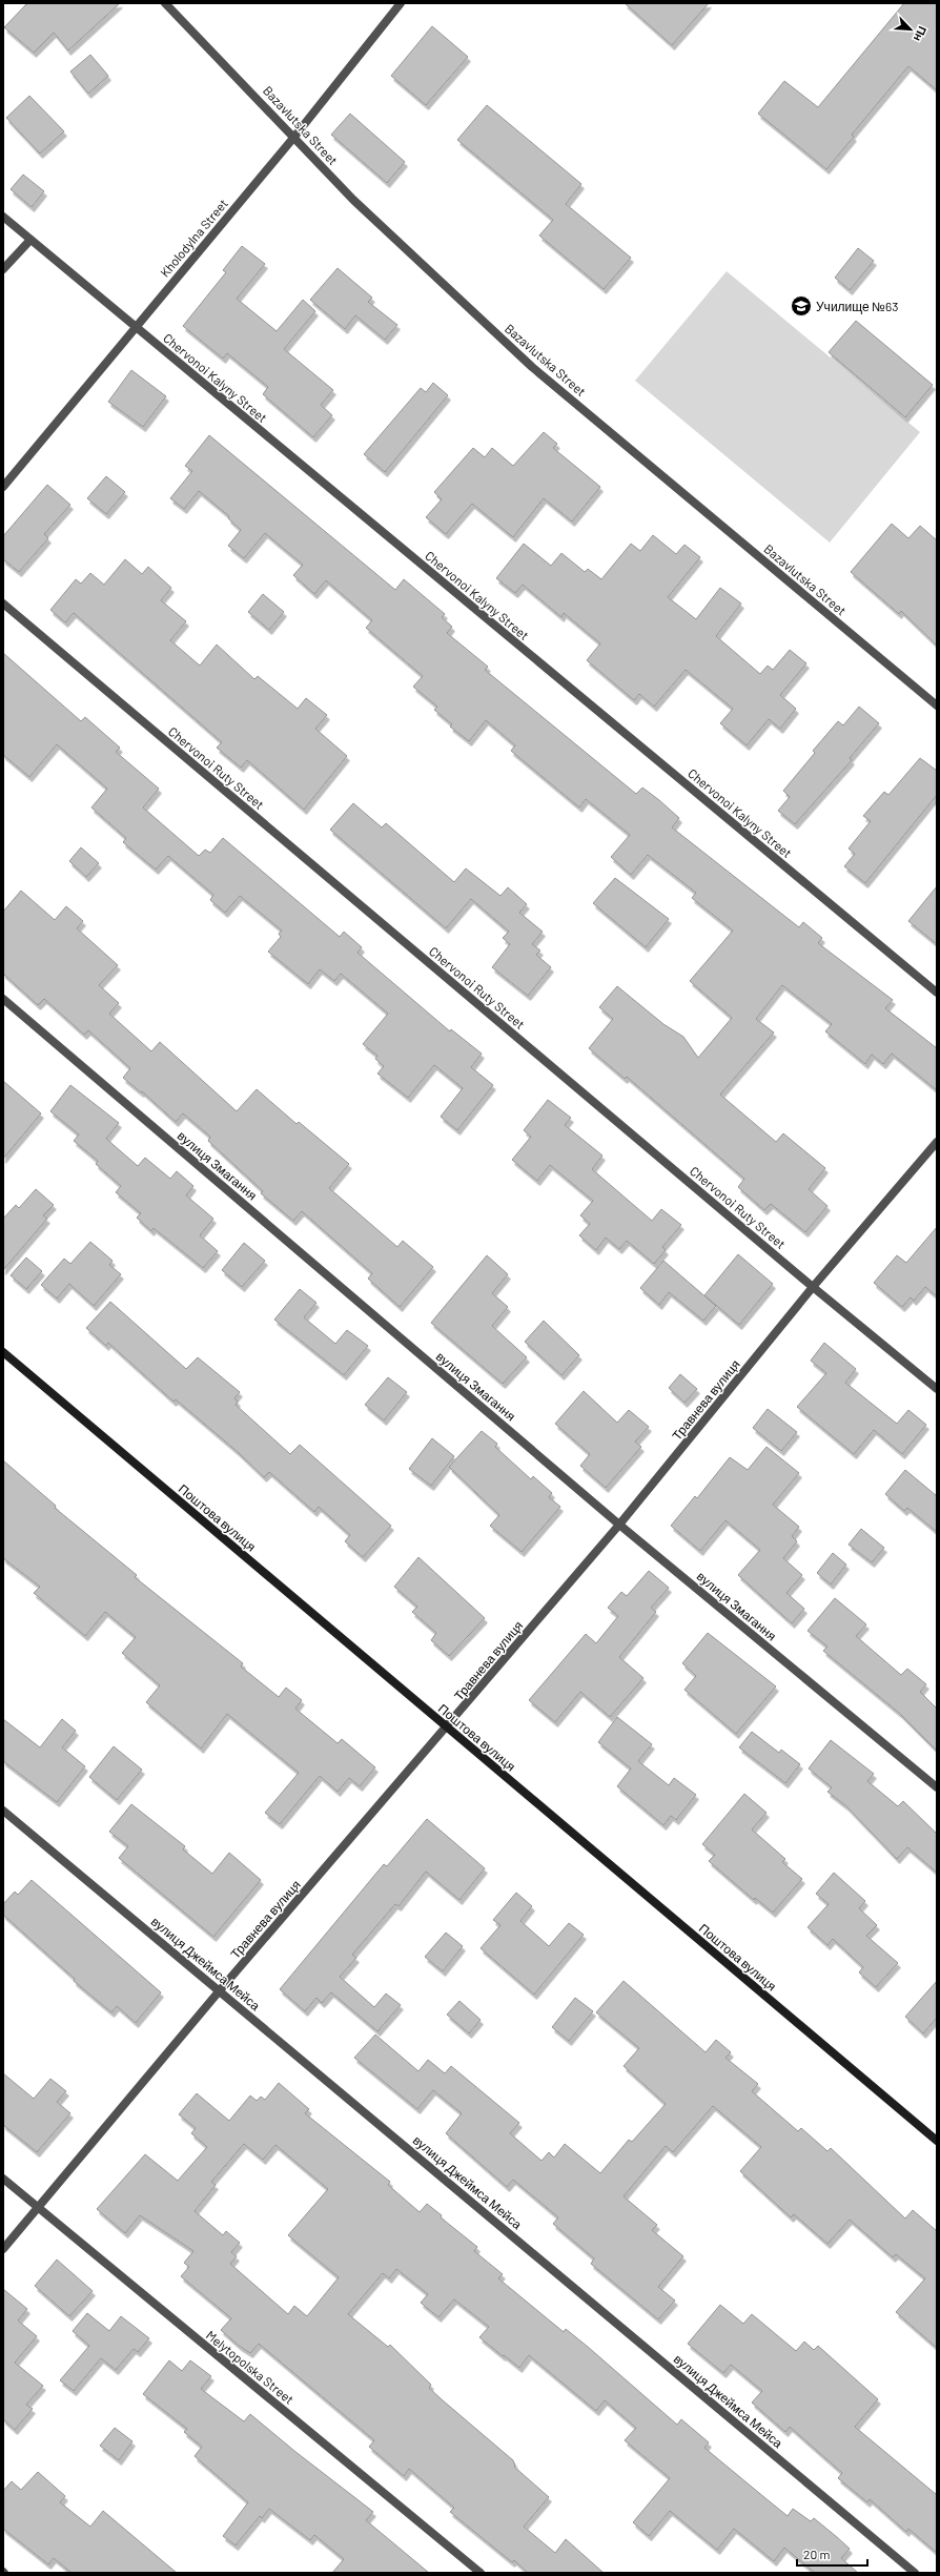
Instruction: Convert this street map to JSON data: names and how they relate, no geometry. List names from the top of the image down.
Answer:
{
  "streets": {
    "street": [
      "Bazavlutska Street",
      "Kholodylna Street",
      "Chervonoi Kalyny Street",
      "Chervonoi Ruty Street",
      "вулиця Змагання",
      "Травнева вулиця",
      "Поштова вулиця",
      "вулиця Джеймса Мейса",
      "Melytopolska Street"
    ]
  },
  "crossings": [
    ["Bazavlutska Street", "Kholodylna Street"],
    ["Kholodylna Street", "Chervonoi Kalyny Street"],
    ["Chervonoi Ruty Street", "Травнева вулиця"],
    ["вулиця Змагання", "Травнева вулиця"],
    ["Травнева вулиця", "Поштова вулиця"],
    ["Травнева вулиця", "вулиця Джеймса Мейса"],
    ["Травнева вулиця", "Melytopolska Street"]
  ],
  "places": {
    "school or university": ["Училище №63"]
  },
  "scale_bar": "20 m",
  "north": "bottom right"
}
